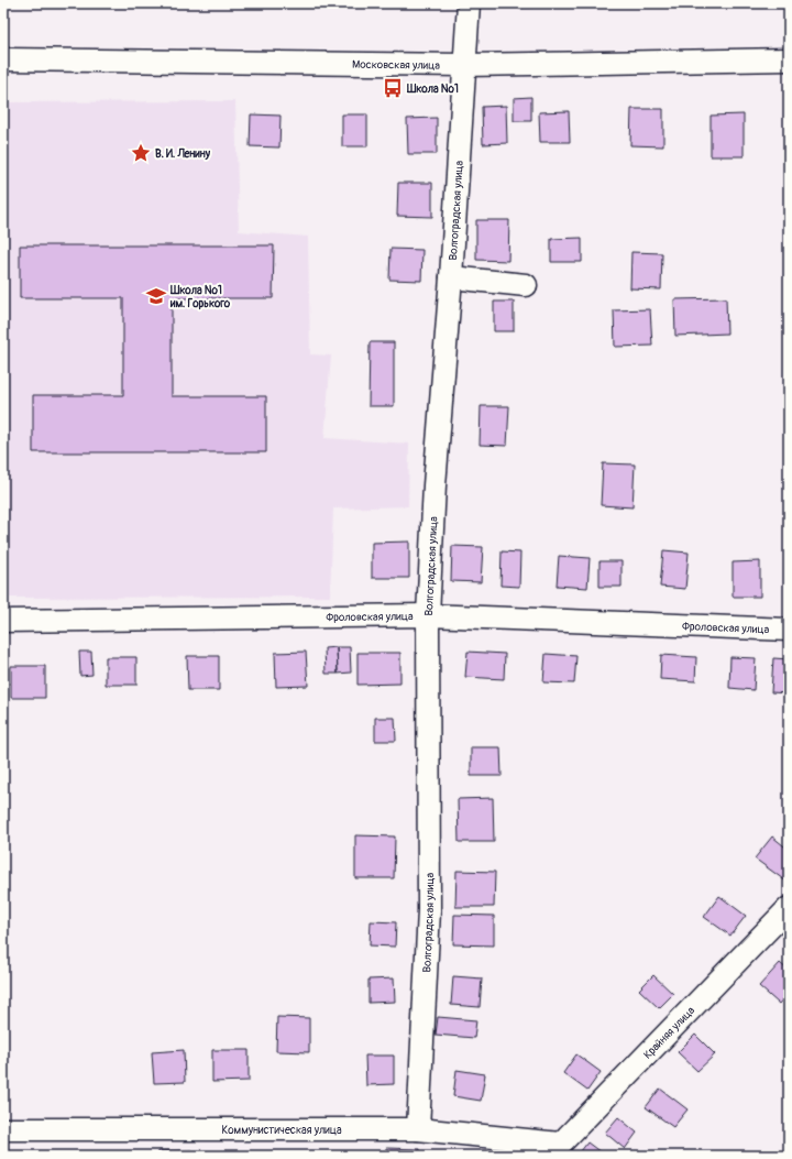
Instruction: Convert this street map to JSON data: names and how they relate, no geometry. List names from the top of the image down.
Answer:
{
  "streets": {
    "street": [
      "Московская улица",
      "Волгоградская улица",
      "Фроловская улица",
      "Крайняя улица",
      "Коммунистическая улица"
    ]
  },
  "crossings": [
    ["Московская улица", "Волгоградская улица"],
    ["Волгоградская улица", "Фроловская улица"],
    ["Волгоградская улица", "Коммунистическая улица"],
    ["Крайняя улица", "Коммунистическая улица"]
  ],
  "places": {
    "bus stop": ["Школа №1"],
    "place": ["В. И. Ленину"],
    "school or university": ["Школа №1 им. Горького"]
  }
}
